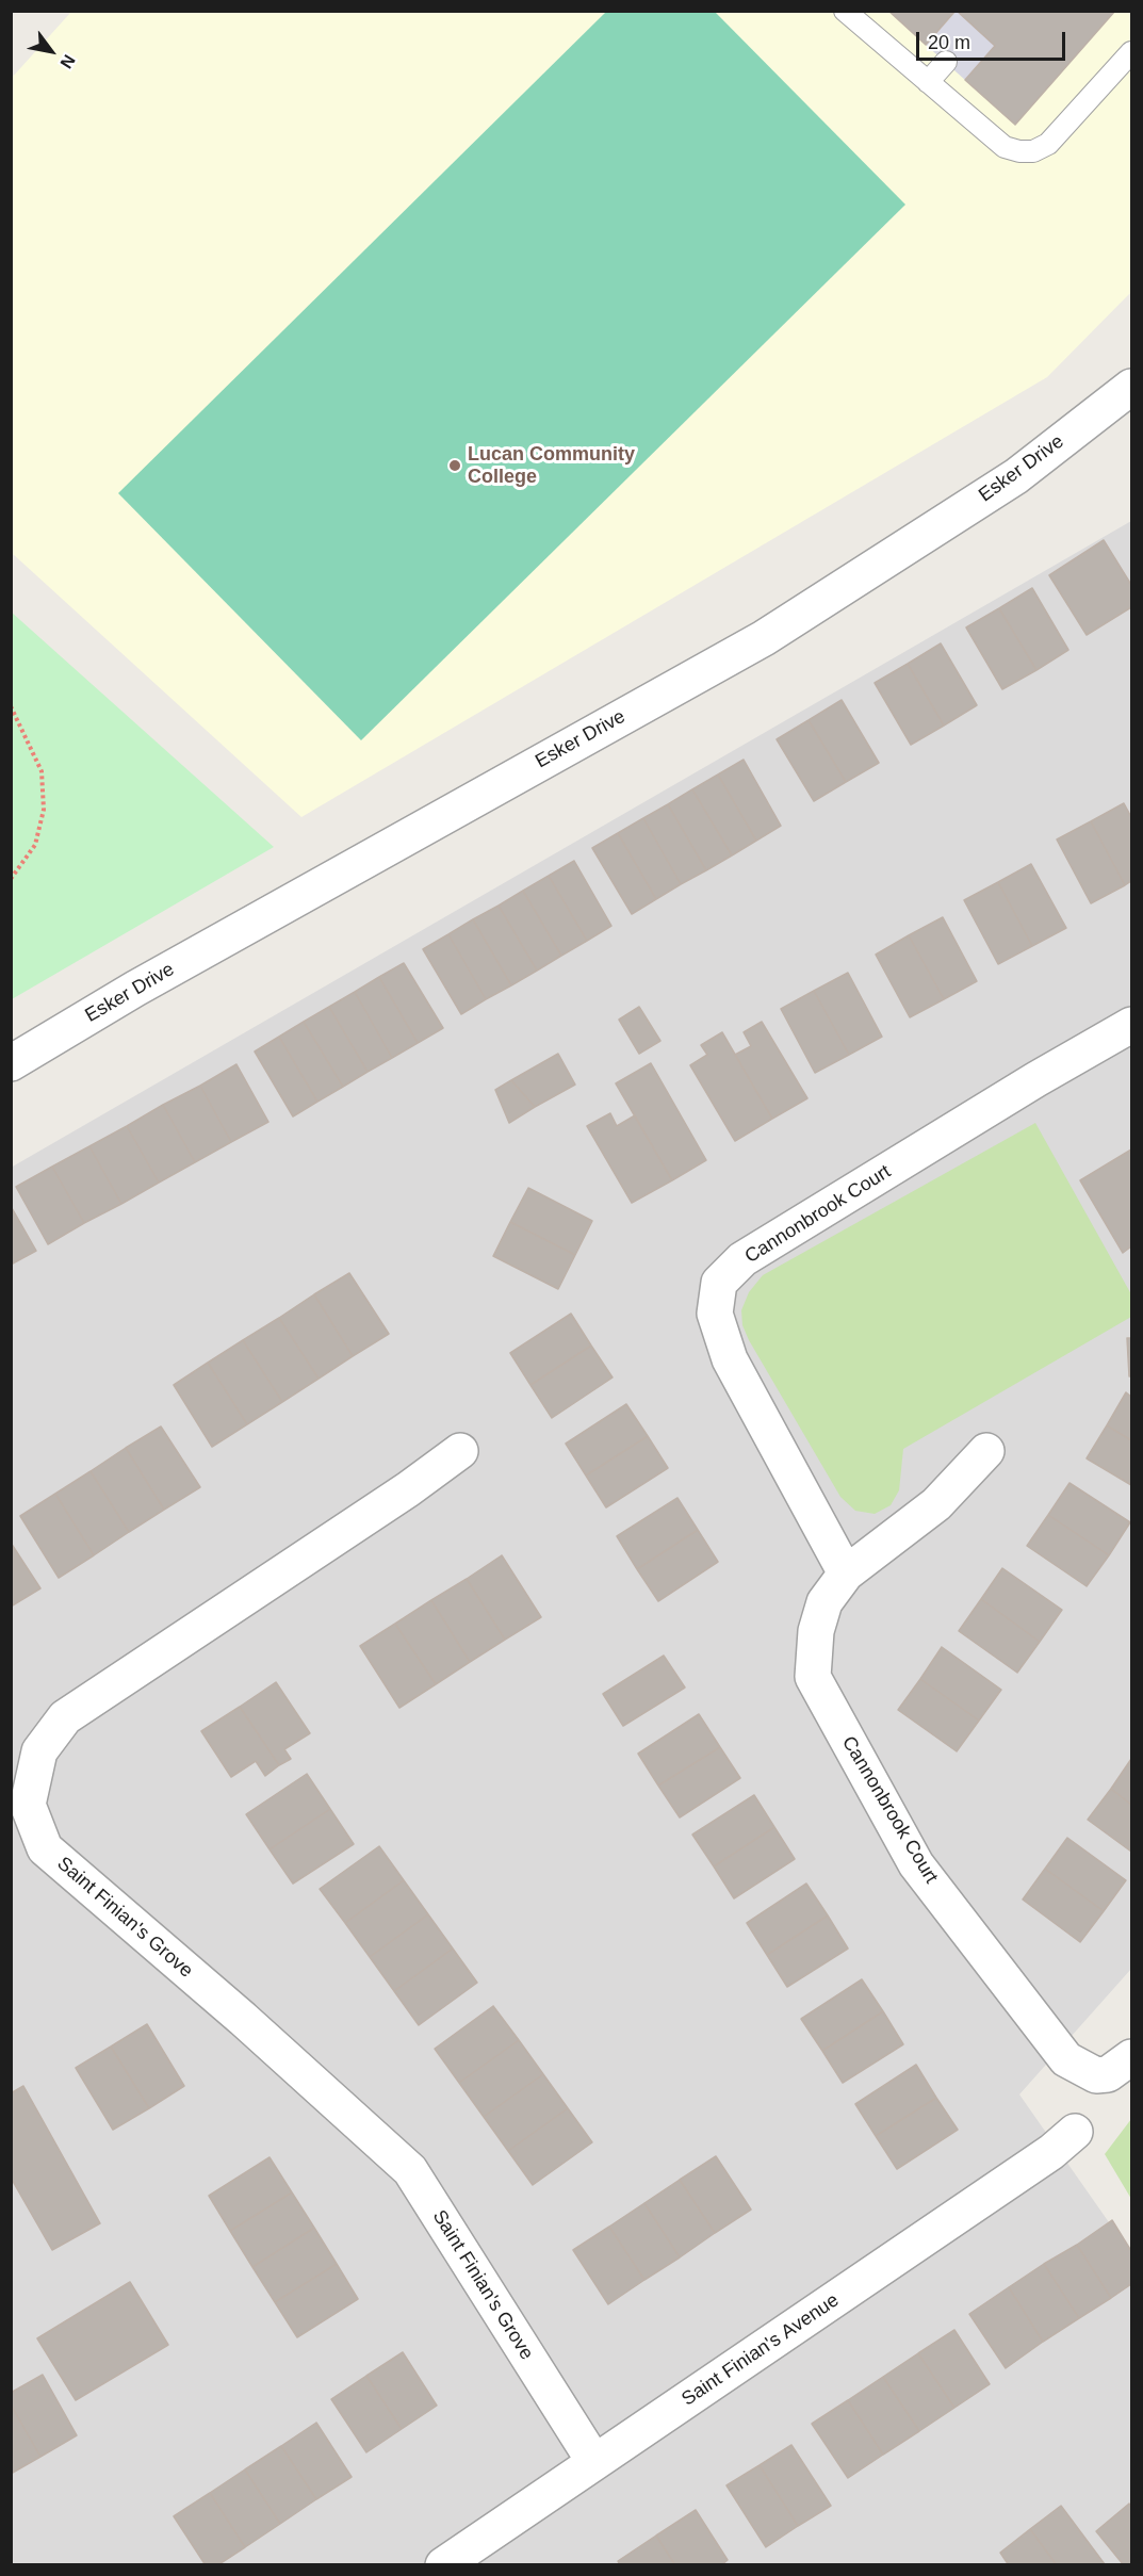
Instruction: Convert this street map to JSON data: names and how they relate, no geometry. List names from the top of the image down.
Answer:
{
  "streets": {
    "street": [
      "Esker Drive",
      "Cannonbrook Court",
      "Saint Finian's Grove",
      "Saint Finian's Avenue"
    ]
  },
  "crossings": [
    ["Saint Finian's Grove", "Saint Finian's Avenue"]
  ],
  "places": ["Lucan Community College"],
  "scale_bar": "20 m",
  "north": "bottom right"
}
